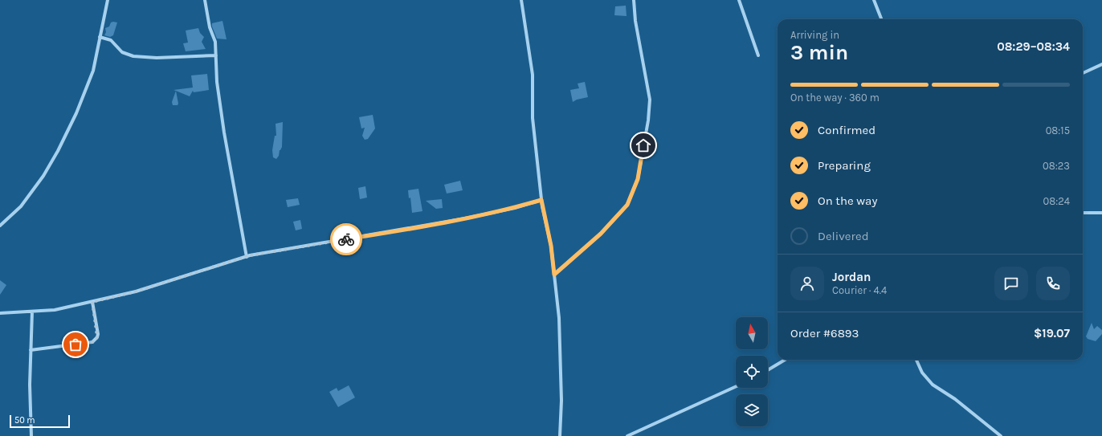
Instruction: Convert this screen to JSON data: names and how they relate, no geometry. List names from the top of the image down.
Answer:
{
  "scale_bar": "50 m",
  "north": "top",
  "page": {
    "heading": ["3 min", "Arriving in", "08:29–08:34"],
    "panel": [
      "Jordan",
      "Courier · 4.4",
      "Order #6893",
      "$19.07"
    ],
    "bar": "On the way · 360 m",
    "list": [
      ["Confirmed", "08:15"],
      ["Preparing", "08:23"],
      ["On the way", "08:24"],
      "Delivered"
    ],
    "scale": "50 m"
  }
}
